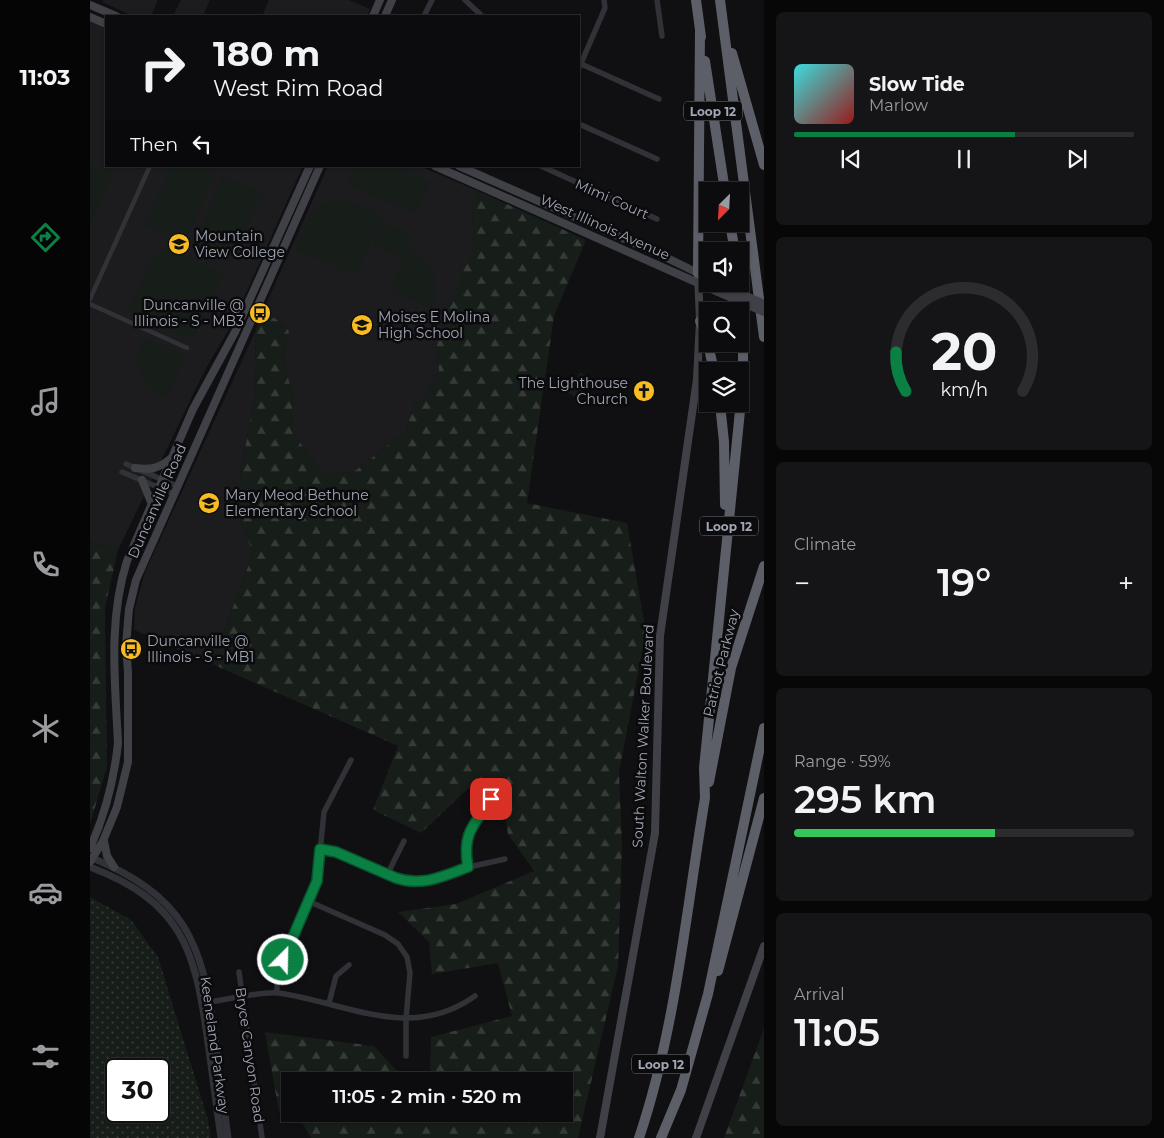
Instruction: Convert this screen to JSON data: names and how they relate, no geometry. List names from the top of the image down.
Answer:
{
  "streets": {
    "highway": ["Loop 12", "Patriot Parkway"],
    "main road": ["West Illinois Avenue", "Duncanville Road", "South Walton Walker Boulevard"],
    "street": ["Mimi Court", "Keeneland Parkway", "Bryce Canyon Road"]
  },
  "crossings": [
    ["Loop 12", "Patriot Parkway"],
    ["West Illinois Avenue", "South Walton Walker Boulevard"],
    ["Duncanville Road", "Keeneland Parkway"]
  ],
  "places": {
    "school or university": ["Mountain View College", "Moises E Molina High School", "Mary Meod Bethune Elementary School"],
    "bus stop": ["Duncanville @ Illinois - S - MB3", "Duncanville @ Illinois - S - MB1"],
    "church": ["The Lighthouse Church"]
  },
  "north": "bottom left",
  "page": {
    "tabs": "11:03",
    "turn": ["180 m", "West Rim Road"],
    "song": ["Slow Tide", "Marlow"],
    "then": "Then",
    "tile": [
      "Climate",
      ["Range · 59%", "295 km"],
      ["Arrival", "11:05"]
    ],
    "heat": ["−", "19°", "+"],
    "limit": "30",
    "trip": "11:05 · 2 min · 520 m",
    "gauge": ["20", "km/h"]
  }
}
